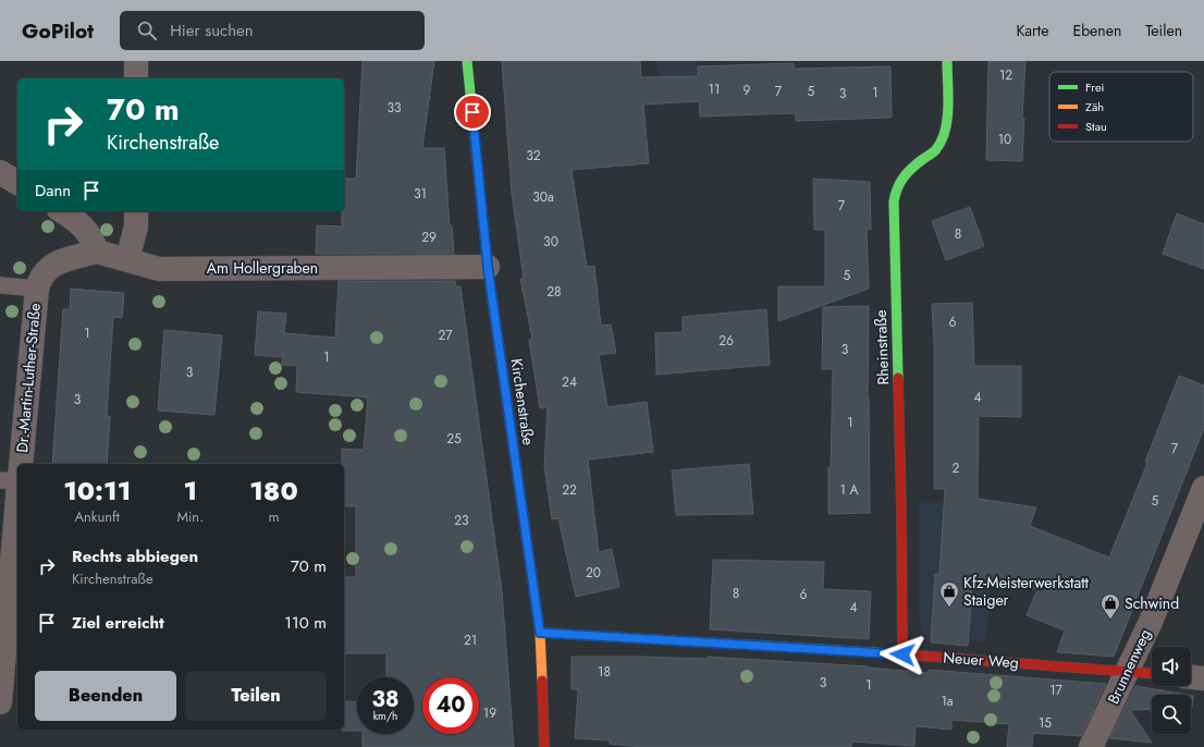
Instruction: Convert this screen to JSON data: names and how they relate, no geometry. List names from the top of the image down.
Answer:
{
  "streets": {
    "street": [
      "Am Hollergraben",
      "Rheinstraße",
      "Dr.-Martin-Luther-Straße",
      "Kirchenstraße",
      "Neuer Weg",
      "Brunnenweg"
    ]
  },
  "crossings": [
    ["Am Hollergraben", "Dr.-Martin-Luther-Straße"],
    ["Am Hollergraben", "Kirchenstraße"],
    ["Rheinstraße", "Neuer Weg"],
    ["Kirchenstraße", "Neuer Weg"],
    ["Neuer Weg", "Brunnenweg"]
  ],
  "places": {
    "shop": ["Kfz-Meisterwerkstatt Staiger", "Schwind"]
  },
  "house_numbers": [
    "12",
    "11",
    "9",
    "7",
    "5",
    "1",
    "3",
    "33",
    "10",
    "32",
    "31",
    "30a",
    "7",
    "8",
    "29",
    "30",
    "5",
    "28",
    "6",
    "1",
    "27",
    "26",
    "3",
    "1",
    "3",
    "24",
    "4",
    "3",
    "1",
    "25",
    "7",
    "2",
    "22",
    "1 A",
    "5",
    "23",
    "20",
    "8",
    "6",
    "4",
    "21",
    "18",
    "3",
    "1",
    "17",
    "1a",
    "19",
    "15"
  ],
  "legend": ["Frei", "Zäh", "Stau"],
  "page": {
    "header": "GoPilot",
    "search": "Hier suchen",
    "nav": ["Karte", "Ebenen", "Teilen"],
    "turn": ["70 m", "Kirchenstraße"],
    "then": "Dann",
    "eta": [
      "10:11",
      "Ankunft",
      "1",
      "Min.",
      "180",
      "m"
    ],
    "list": [
      {
        "name": "Rechts abbiegen",
        "note": "Kirchenstraße",
        "value": "70 m"
      },
      {
        "name": "Ziel erreicht",
        "value": "110 m"
      }
    ],
    "buttons": ["Beenden", "Teilen"],
    "speed": "38 km/h",
    "limit": "40"
  }
}
